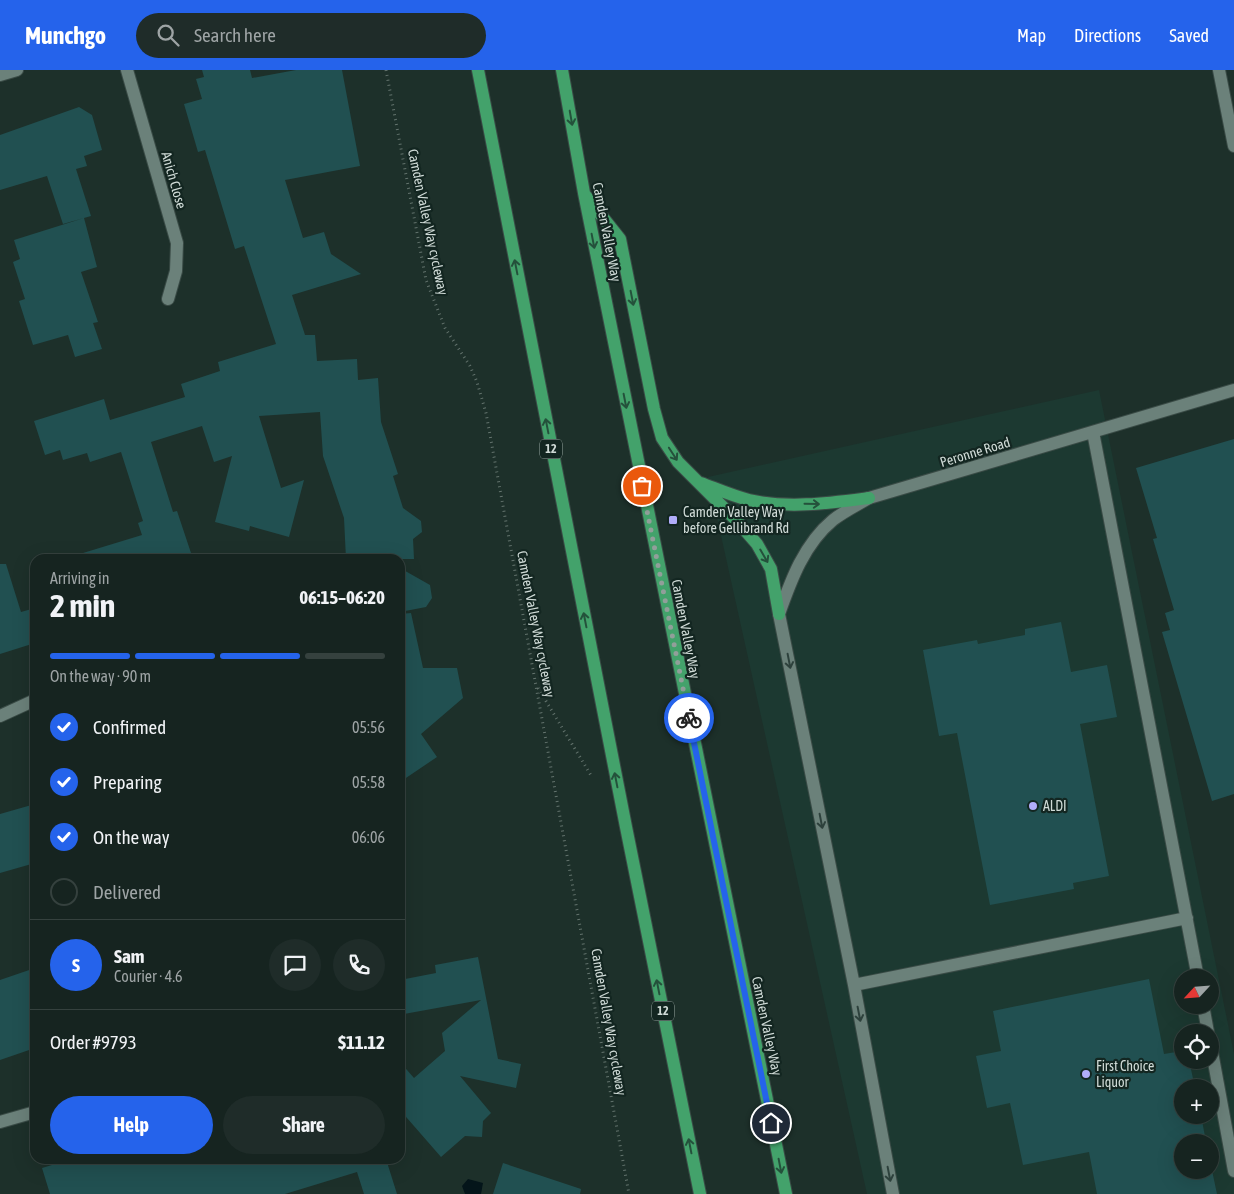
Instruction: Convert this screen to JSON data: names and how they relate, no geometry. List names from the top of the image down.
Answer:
{
  "streets": {
    "main road": ["Camden Valley Way", "12"],
    "street": ["Anich Close", "Peronne Road"],
    "path": ["Camden Valley Way cycleway"]
  },
  "places": {
    "transit": ["Camden Valley Way before Gellibrand Rd"],
    "other": ["ALDI", "First Choice Liquor"]
  },
  "north": "bottom left",
  "page": {
    "header": "Munchgo",
    "search": "Search here",
    "nav": ["Map", "Directions", "Saved"],
    "heading": ["2 min", "Arriving in", "06:15–06:20"],
    "panel": [
      "Sam",
      "Courier · 4.6",
      "Order #9793",
      "$11.12"
    ],
    "bar": "On the way · 90 m",
    "list": [
      ["Confirmed", "05:56"],
      ["Preparing", "05:58"],
      ["On the way", "06:06"],
      "Delivered"
    ],
    "round": "S",
    "map_buttons": ["+", "−"],
    "buttons": ["Help", "Share"]
  }
}
